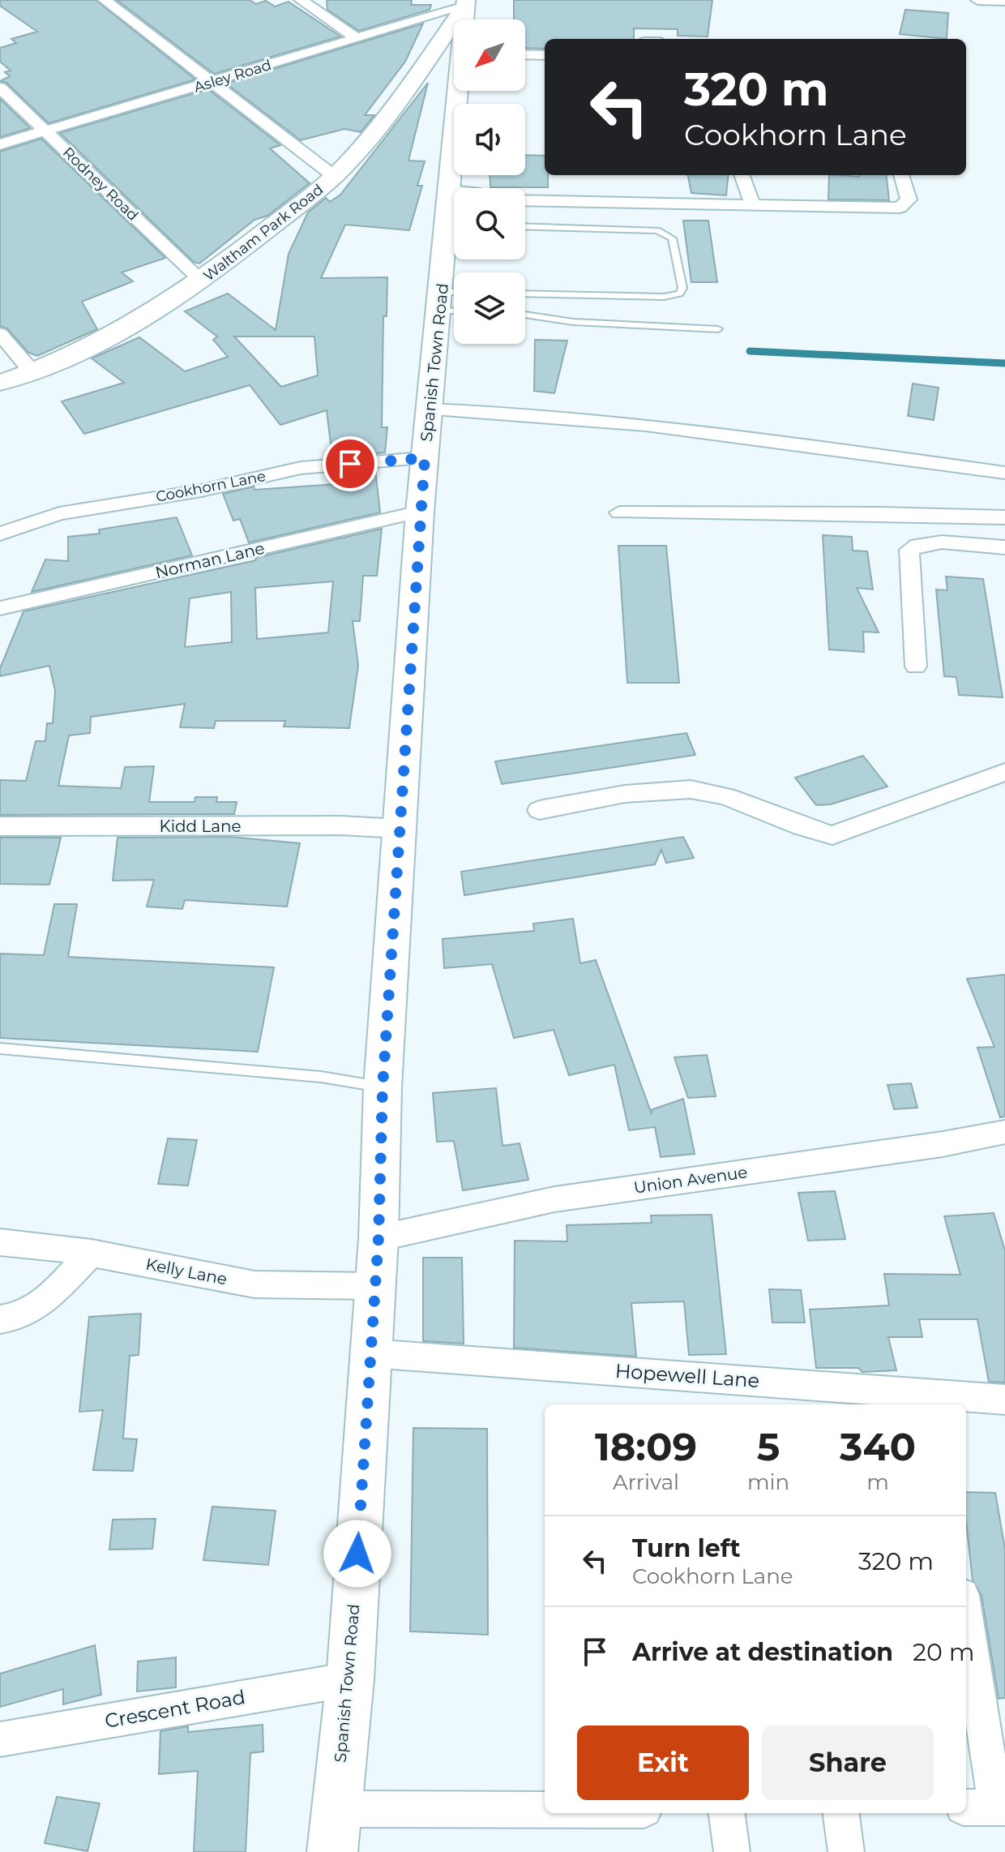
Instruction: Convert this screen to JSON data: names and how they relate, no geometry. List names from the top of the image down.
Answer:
{
  "streets": {
    "main road": ["Waltham Park Road", "Spanish Town Road"],
    "street": [
      "Asley Road",
      "Rodney Road",
      "Cookhorn Lane",
      "Norman Lane",
      "Kidd Lane",
      "Union Avenue",
      "Kelly Lane",
      "Hopewell Lane",
      "Crescent Road"
    ]
  },
  "crossings": [
    ["Asley Road", "Rodney Road"],
    ["Asley Road", "Waltham Park Road"],
    ["Asley Road", "Spanish Town Road"],
    ["Rodney Road", "Waltham Park Road"],
    ["Waltham Park Road", "Spanish Town Road"],
    ["Spanish Town Road", "Cookhorn Lane"],
    ["Spanish Town Road", "Norman Lane"],
    ["Spanish Town Road", "Kidd Lane"],
    ["Spanish Town Road", "Union Avenue"],
    ["Spanish Town Road", "Kelly Lane"],
    ["Spanish Town Road", "Hopewell Lane"],
    ["Spanish Town Road", "Crescent Road"]
  ],
  "north": "bottom left",
  "page": {
    "turn": ["320 m", "Cookhorn Lane"],
    "eta": [
      "18:09",
      "Arrival",
      "5",
      "min",
      "340",
      "m"
    ],
    "list": [
      {
        "name": "Turn left",
        "note": "Cookhorn Lane",
        "value": "320 m"
      },
      {
        "name": "Arrive at destination",
        "value": "20 m"
      }
    ],
    "buttons": ["Exit", "Share"]
  }
}
